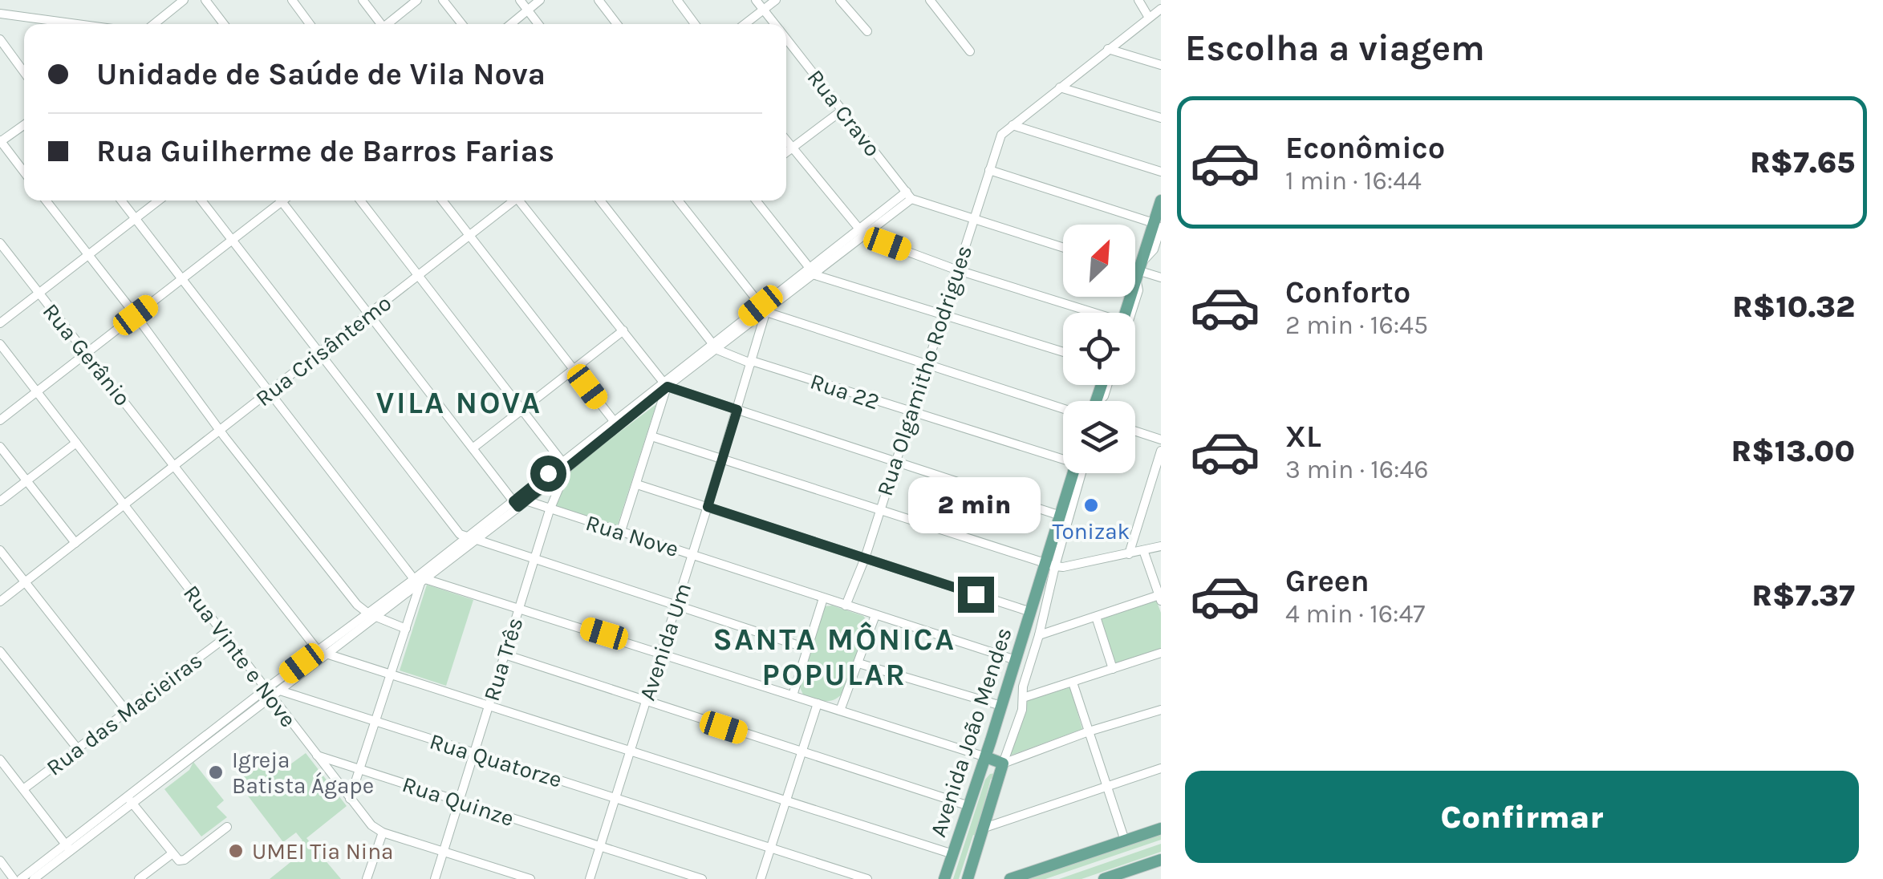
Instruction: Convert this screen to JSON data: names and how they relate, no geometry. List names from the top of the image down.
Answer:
{
  "streets": {
    "main road": ["Avenida João Mendes"],
    "street": [
      "Rua Cravo",
      "Rua Crisântemo",
      "Rua Gerânio",
      "Rua Olgamitho Rodrigues",
      "Rua 22",
      "Rua Nove",
      "Avenida Um",
      "Rua Vinte e Nove",
      "Rua Três",
      "Rua das Macieiras",
      "Rua Quatorze",
      "Rua Quinze"
    ]
  },
  "crossings": [
    ["Rua Crisântemo", "Rua Gerânio"],
    ["Rua Crisântemo", "Rua Vinte e Nove"],
    ["Rua Olgamitho Rodrigues", "Rua 22"],
    ["Rua Olgamitho Rodrigues", "Rua Nove"],
    ["Rua 22", "Avenida Um"],
    ["Rua Nove", "Avenida Um"],
    ["Rua Nove", "Rua Três"],
    ["Rua Nove", "Avenida João Mendes"],
    ["Avenida Um", "Rua Quatorze"],
    ["Avenida Um", "Rua Quinze"],
    ["Rua Vinte e Nove", "Rua Três"],
    ["Rua Vinte e Nove", "Rua das Macieiras"],
    ["Rua Vinte e Nove", "Rua Quinze"],
    ["Rua Três", "Rua Quatorze"],
    ["Rua Três", "Rua Quinze"]
  ],
  "districts": ["VILA NOVA", "SANTA MÔNICA POPULAR"],
  "places": ["Tonizak", "Igreja Batista Ágape", "UMEI Tia Nina"],
  "north": "top right",
  "page": {
    "heading": "Escolha a viagem",
    "banner": ["Unidade de Saúde de Vila Nova", "Rua Guilherme de Barros Farias"],
    "list": [
      {
        "name": "Econômico",
        "note": "1 min · 16:44",
        "value": "R$7.65"
      },
      {
        "name": "Conforto",
        "note": "2 min · 16:45",
        "value": "R$10.32"
      },
      {
        "name": "XL",
        "note": "3 min · 16:46",
        "value": "R$13.00"
      },
      {
        "name": "Green",
        "note": "4 min · 16:47",
        "value": "R$7.37"
      }
    ],
    "bubble": "2 min",
    "buttons": "Confirmar"
  }
}
